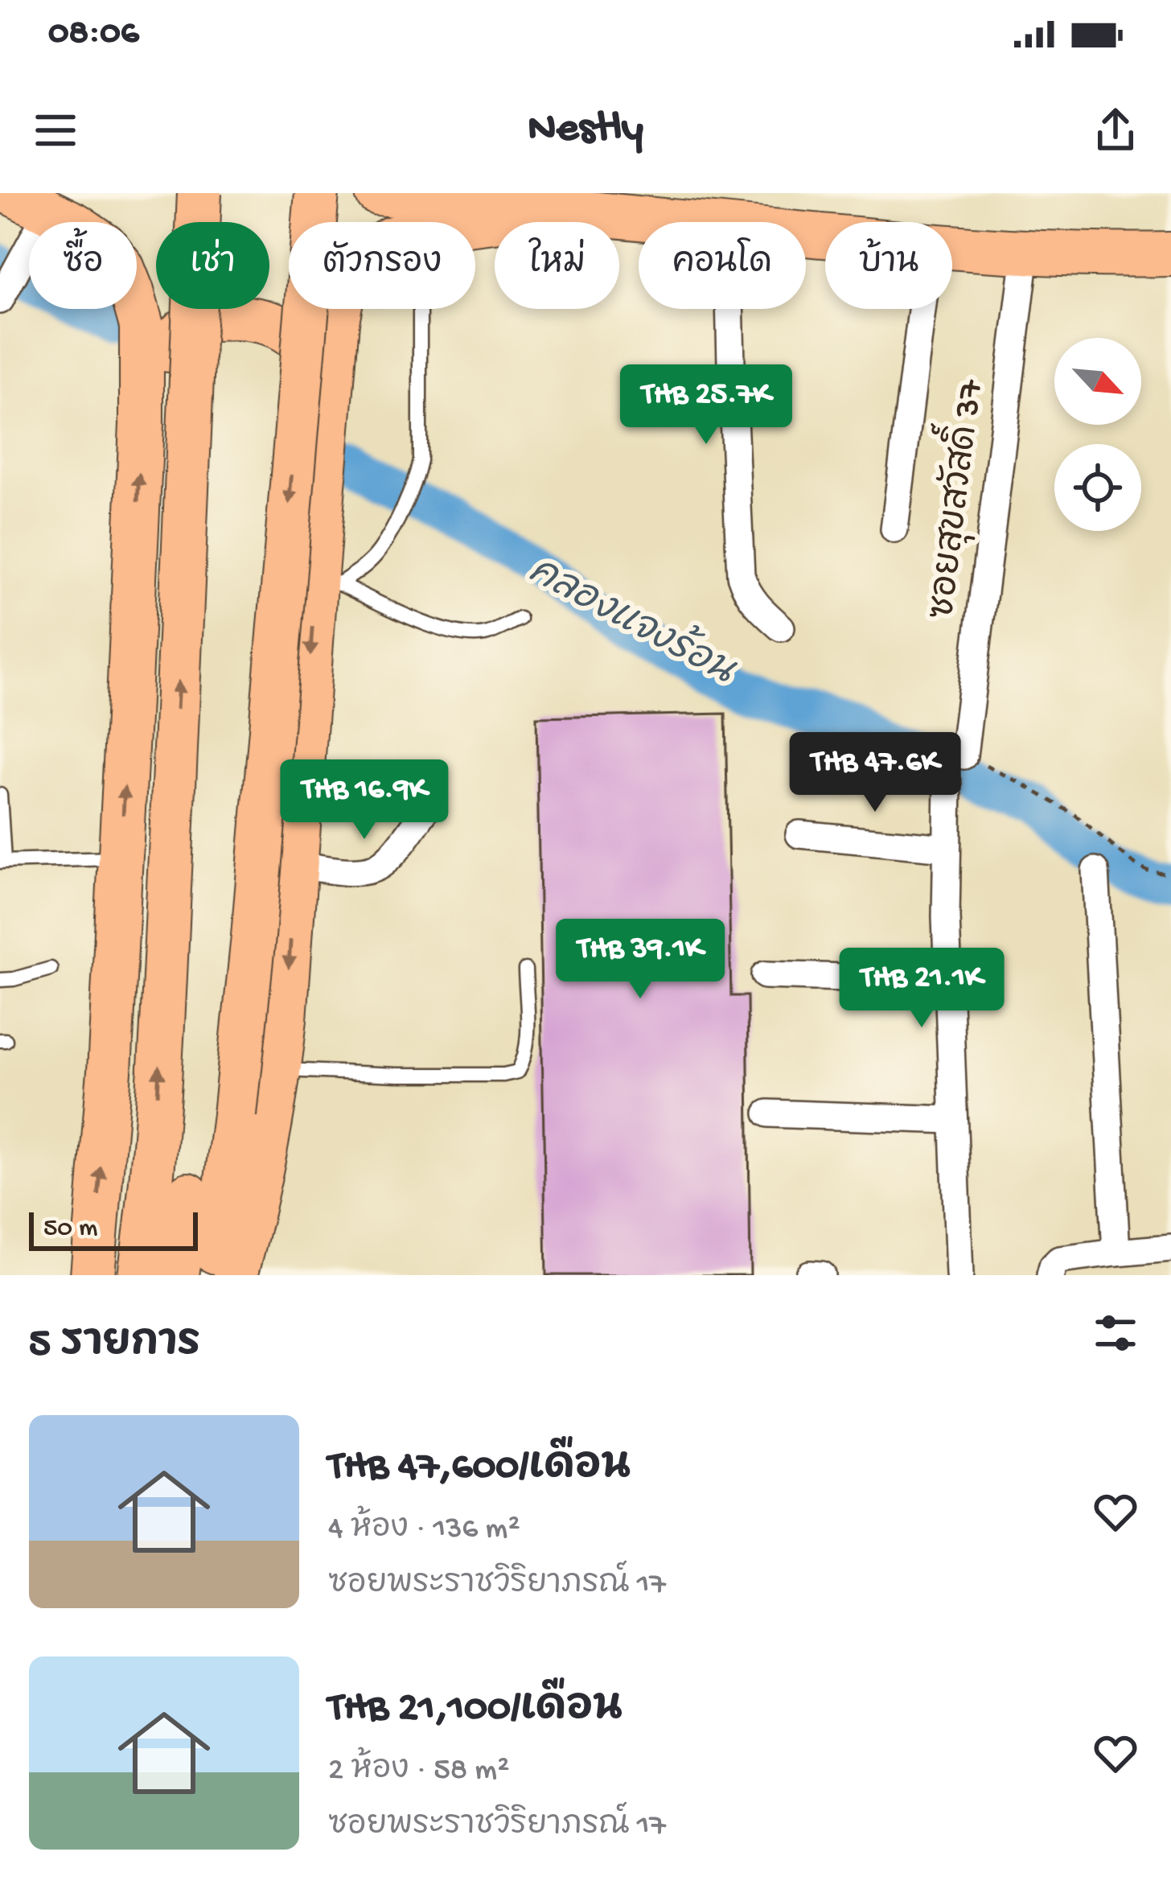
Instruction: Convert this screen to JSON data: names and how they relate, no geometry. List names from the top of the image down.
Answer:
{
  "streets": {
    "street": ["ซอยสุขสวัสดิ์ 37"]
  },
  "water": ["คลองแจงร้อน"],
  "scale_bar": "50 m",
  "north": "bottom right",
  "page": {
    "status": "08:06",
    "header": "Nestly",
    "chip": [
      "ซื้อ",
      "เช่า",
      "ตัวกรอง",
      "ใหม่",
      "คอนโด",
      "บ้าน"
    ],
    "price": [
      "THB 25.7K",
      "THB 47.6K",
      "THB 16.9K",
      "THB 39.1K",
      "THB 21.1K"
    ],
    "scale": "50 m",
    "heading": "5 รายการ",
    "list": [
      {
        "name": "THB 47,600/เดือน",
        "note": "4 ห้อง · 136 m² · ซอยพระราชวิริยาภรณ์ 17"
      },
      {
        "name": "THB 21,100/เดือน",
        "note": "2 ห้อง · 58 m² · ซอยพระราชวิริยาภรณ์ 17"
      }
    ]
  }
}
